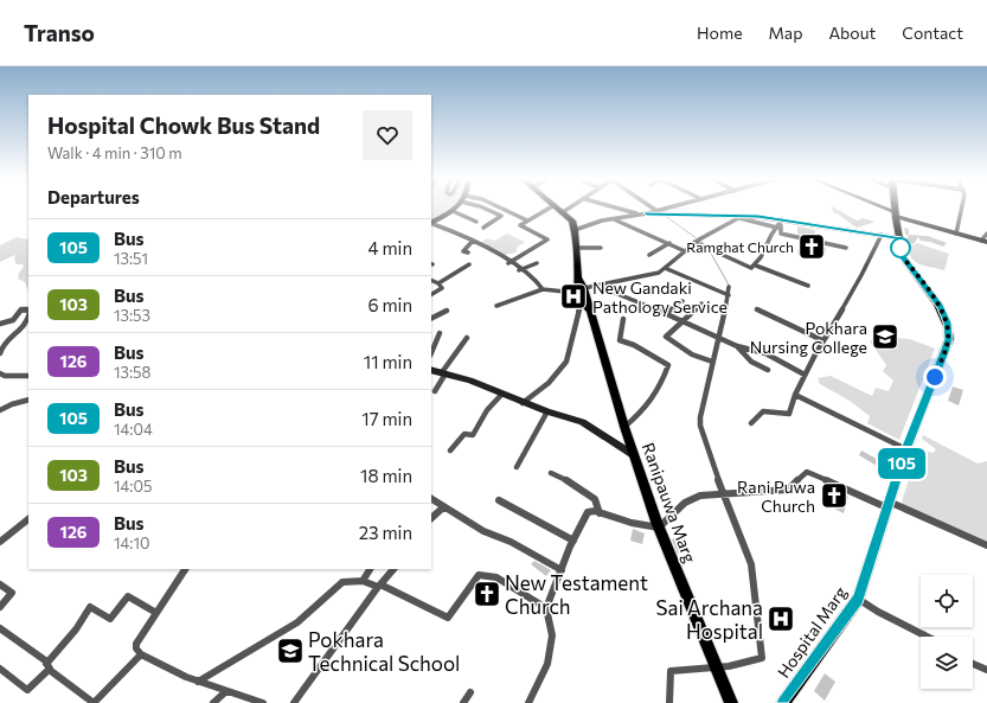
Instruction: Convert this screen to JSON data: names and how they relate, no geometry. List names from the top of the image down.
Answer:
{
  "streets": {
    "main road": ["Ranipauwa Marg", "Hospital Marg"]
  },
  "places": {
    "church": ["Ramghat Church", "Rani Puwa Church", "New Testament Church"],
    "hospital": ["New Gandaki Pathology Service", "Sai Archana Hospital"],
    "school or university": ["Pokhara Nursing College", "Pokhara Technical School"]
  },
  "lines": ["bus line 105"],
  "page": {
    "header": "Transo",
    "nav": [
      "Home",
      "Map",
      "About",
      "Contact"
    ],
    "on_map": "105",
    "heading": [
      ["Hospital Chowk Bus Stand", "Walk · 4 min · 310 m"],
      "Departures"
    ],
    "list": [
      {
        "mark": "105",
        "name": "Bus",
        "note": "13:51",
        "value": "4 min"
      },
      {
        "mark": "103",
        "name": "Bus",
        "note": "13:53",
        "value": "6 min"
      },
      {
        "mark": "126",
        "name": "Bus",
        "note": "13:58",
        "value": "11 min"
      },
      {
        "mark": "105",
        "name": "Bus",
        "note": "14:04",
        "value": "17 min"
      },
      {
        "mark": "103",
        "name": "Bus",
        "note": "14:05",
        "value": "18 min"
      },
      {
        "mark": "126",
        "name": "Bus",
        "note": "14:10",
        "value": "23 min"
      }
    ]
  }
}
